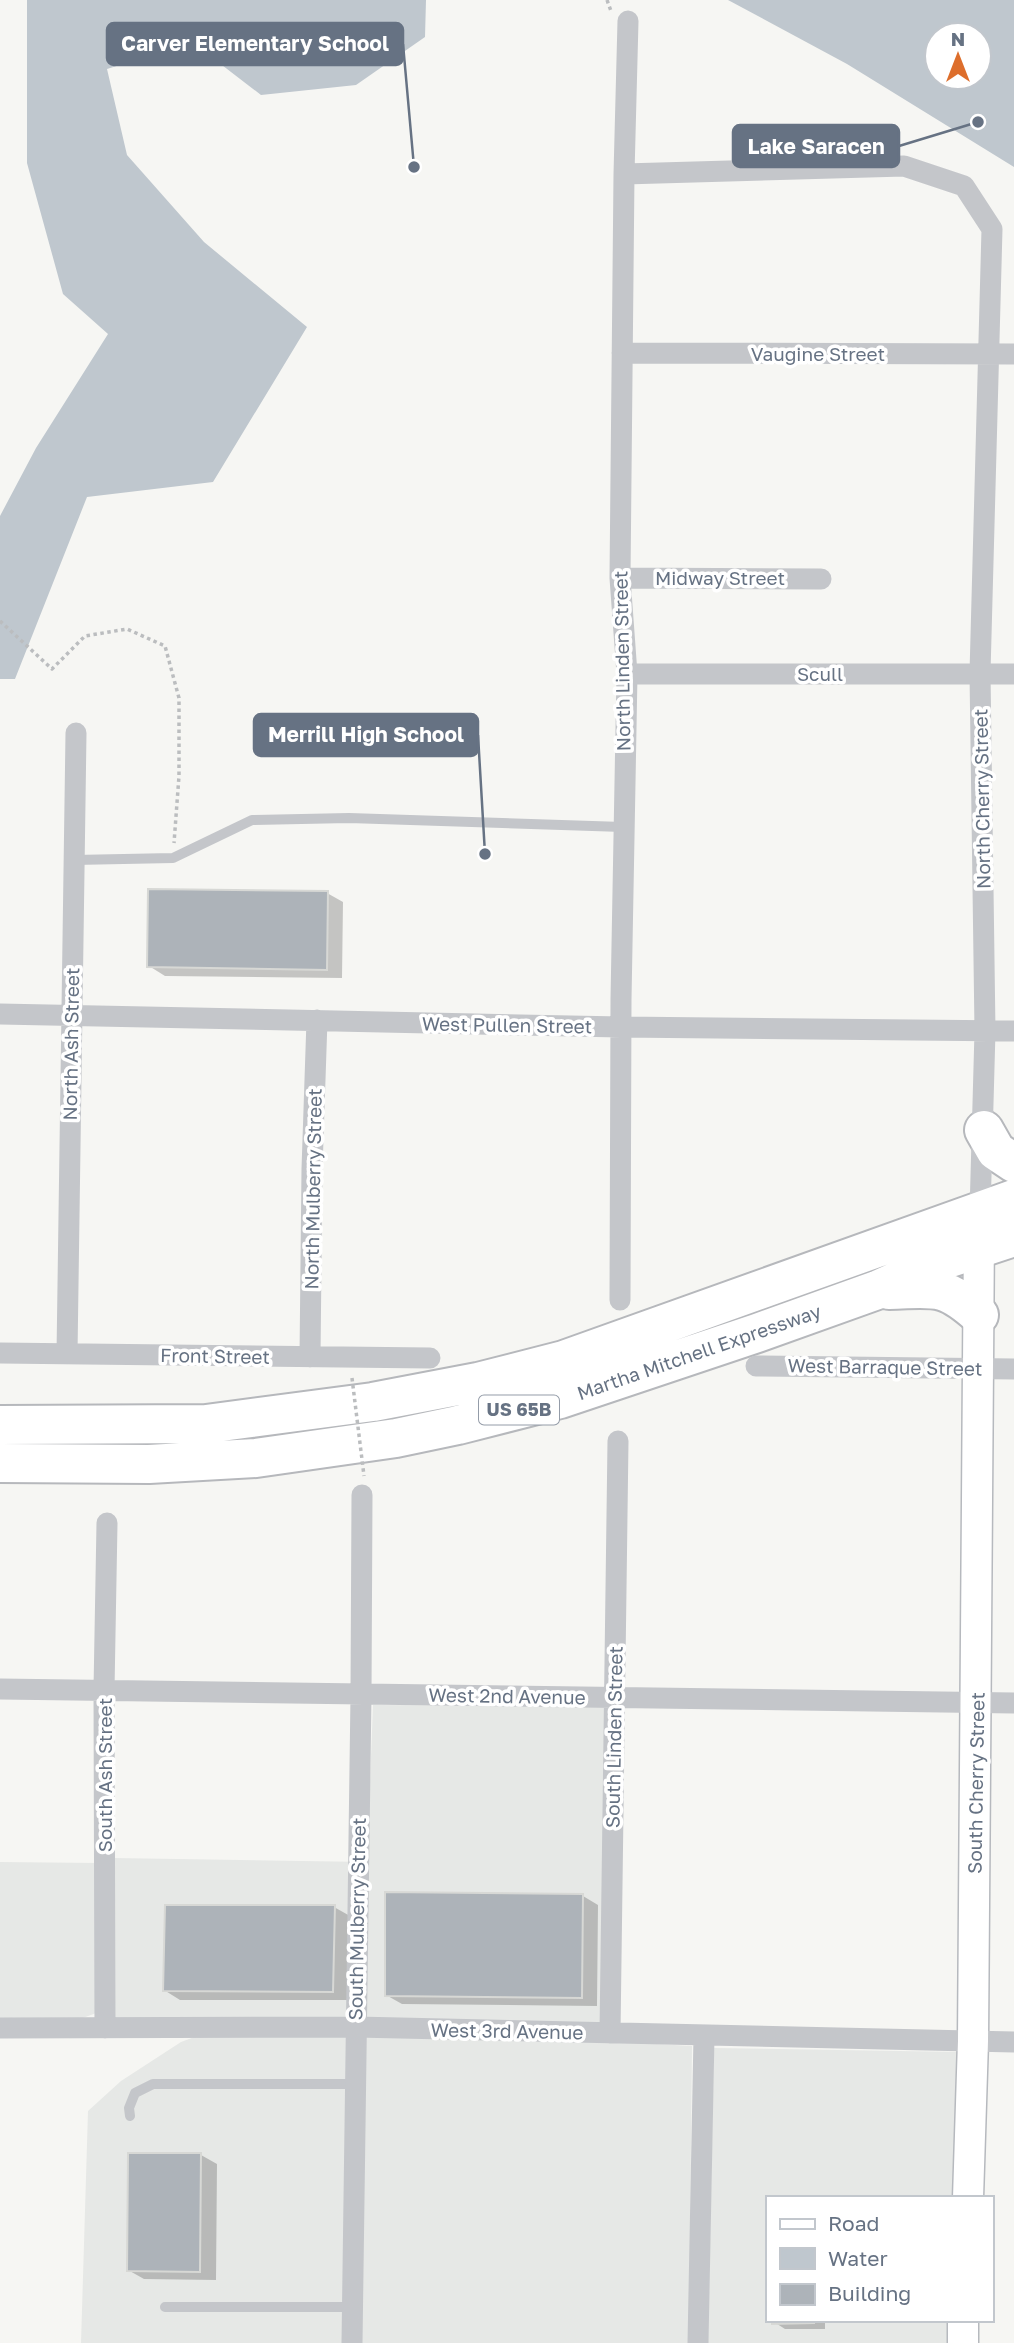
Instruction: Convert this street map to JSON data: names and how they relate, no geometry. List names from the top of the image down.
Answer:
{
  "streets": {
    "highway": ["Martha Mitchell Expressway", "US 65B"],
    "main road": ["North Cherry Street", "South Cherry Street"],
    "street": [
      "Vaugine Street",
      "Midway Street",
      "North Linden Street",
      "Scull",
      "West Pullen Street",
      "North Ash Street",
      "North Mulberry Street",
      "Front Street",
      "West Barraque Street",
      "West 2nd Avenue",
      "South Linden Street",
      "South Ash Street",
      "South Mulberry Street",
      "West 3rd Avenue"
    ]
  },
  "crossings": [
    ["Vaugine Street", "North Linden Street"],
    ["Vaugine Street", "North Cherry Street"],
    ["Midway Street", "North Linden Street"],
    ["North Linden Street", "Scull"],
    ["North Linden Street", "North Cherry Street"],
    ["North Linden Street", "West Pullen Street"],
    ["Scull", "North Cherry Street"],
    ["North Cherry Street", "West Pullen Street"],
    ["North Cherry Street", "Martha Mitchell Expressway"],
    ["North Cherry Street", "West Barraque Street"],
    ["North Cherry Street", "South Cherry Street"],
    ["West Pullen Street", "North Ash Street"],
    ["West Pullen Street", "North Mulberry Street"],
    ["North Ash Street", "Front Street"],
    ["North Mulberry Street", "Front Street"],
    ["West Barraque Street", "South Cherry Street"],
    ["West 2nd Avenue", "South Linden Street"],
    ["West 2nd Avenue", "South Ash Street"],
    ["West 2nd Avenue", "South Cherry Street"],
    ["West 2nd Avenue", "South Mulberry Street"],
    ["South Linden Street", "West 3rd Avenue"],
    ["South Ash Street", "West 3rd Avenue"],
    ["South Cherry Street", "West 3rd Avenue"],
    ["South Mulberry Street", "West 3rd Avenue"]
  ],
  "places": ["Lake Saracen", "Carver Elementary School", "Merrill High School"],
  "legend": ["Road", "Water", "Building"],
  "north": "top"
}
